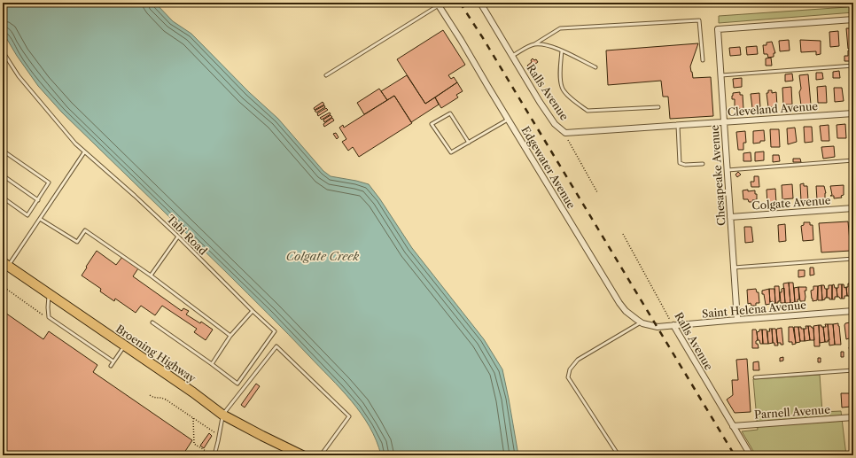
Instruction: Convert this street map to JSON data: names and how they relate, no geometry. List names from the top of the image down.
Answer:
{
  "streets": {
    "main road": ["Broening Highway"],
    "street": [
      "Ralls Avenue",
      "Cleveland Avenue",
      "Edgewater Avenue",
      "Chesapeake Avenue",
      "Colgate Avenue",
      "Saint Helena Avenue",
      "Parnell Avenue"
    ],
    "lane": ["Tabi Road"]
  },
  "crossings": [
    ["Ralls Avenue", "Cleveland Avenue"],
    ["Ralls Avenue", "Saint Helena Avenue"],
    ["Ralls Avenue", "Parnell Avenue"],
    ["Cleveland Avenue", "Chesapeake Avenue"],
    ["Edgewater Avenue", "Saint Helena Avenue"],
    ["Chesapeake Avenue", "Colgate Avenue"],
    ["Chesapeake Avenue", "Saint Helena Avenue"]
  ],
  "water": ["Colgate Creek"]
}
